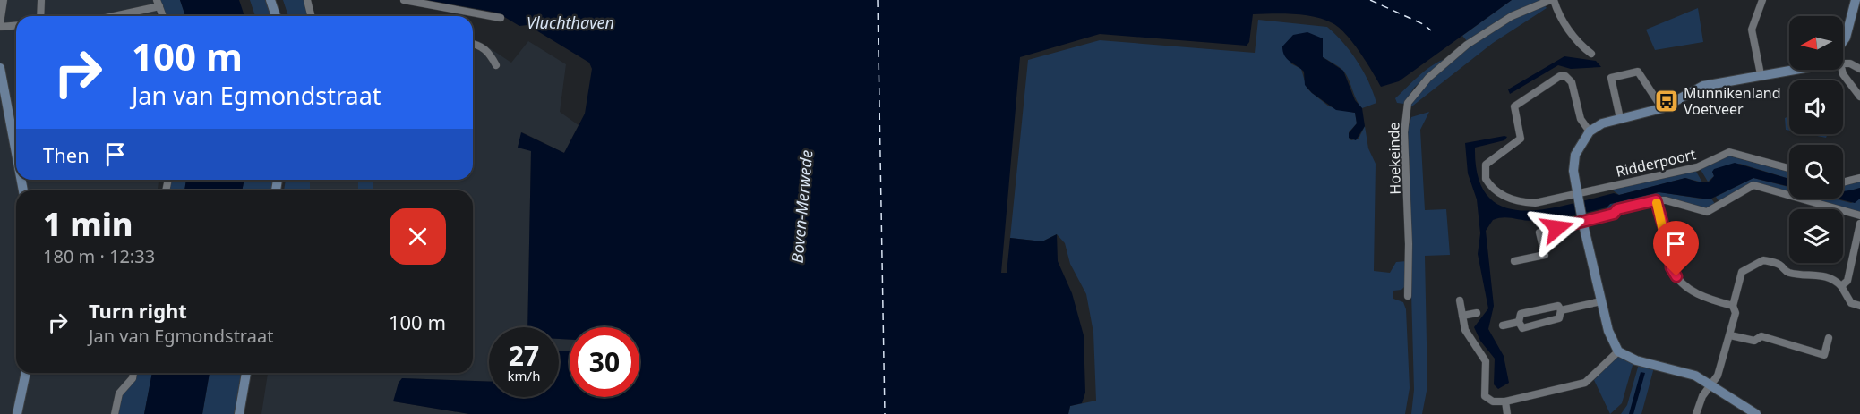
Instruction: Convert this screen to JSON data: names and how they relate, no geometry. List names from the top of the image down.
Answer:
{
  "streets": {
    "street": ["Hoekeinde", "Ridderpoort"]
  },
  "water": ["Vluchthaven", "Boven-Merwede"],
  "places": {
    "bus stop": ["Munnikenland Voetveer"]
  },
  "north": "left",
  "page": {
    "turn": ["100 m", "Jan van Egmondstraat"],
    "then": "Then",
    "heading": ["1 min", "180 m · 12:33"],
    "list": [
      {
        "name": "Turn right",
        "note": "Jan van Egmondstraat",
        "value": "100 m"
      }
    ],
    "speed": "27 km/h",
    "limit": "30"
  }
}
